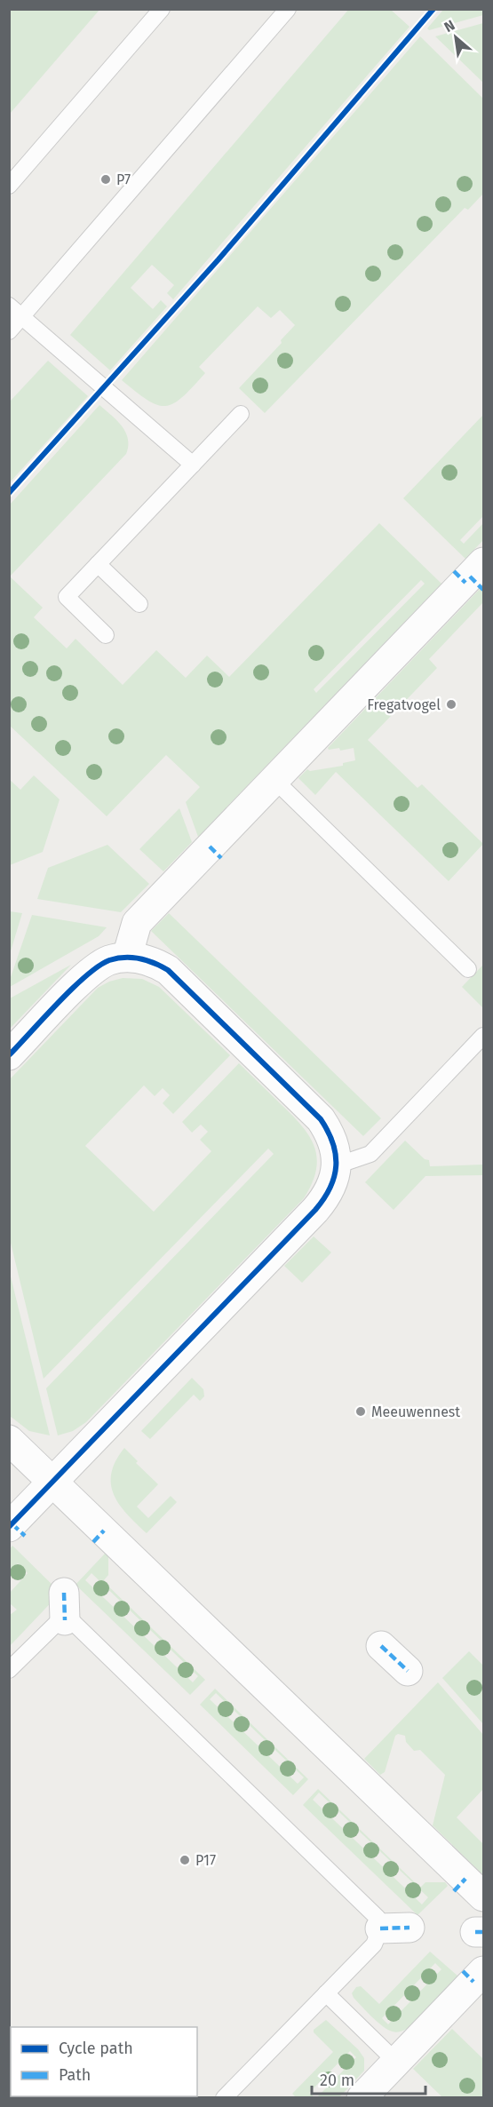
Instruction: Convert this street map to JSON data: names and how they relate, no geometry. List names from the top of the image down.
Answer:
{
  "places": [
    "P7",
    "Fregatvogel",
    "Meeuwennest",
    "P17"
  ],
  "legend": ["Cycle path", "Path"],
  "scale_bar": "20 m",
  "north": "top left"
}
